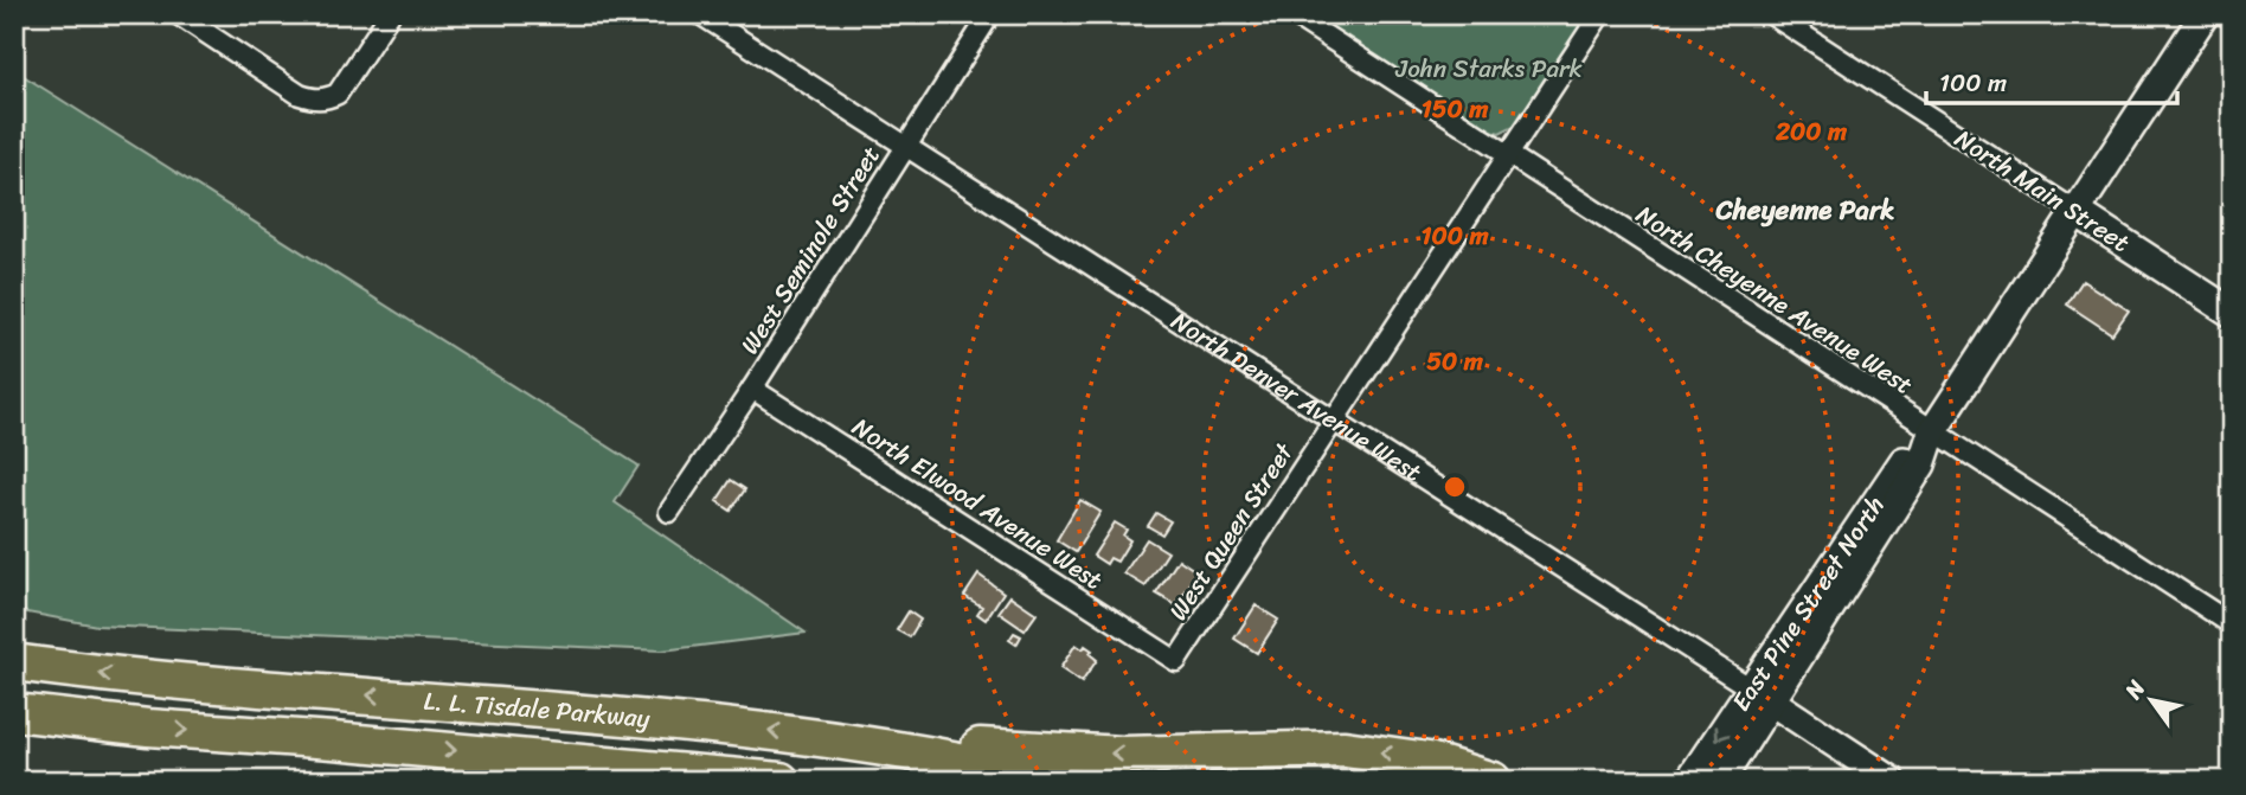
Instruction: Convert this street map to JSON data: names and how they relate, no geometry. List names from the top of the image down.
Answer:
{
  "streets": {
    "highway": ["L. L. Tisdale Parkway"],
    "street": [
      "North Main Street",
      "West Seminole Street",
      "North Cheyenne Avenue West",
      "North Denver Avenue West",
      "North Elwood Avenue West",
      "West Queen Street",
      "East Pine Street North"
    ]
  },
  "crossings": [
    ["North Main Street", "East Pine Street North"],
    ["West Seminole Street", "North Denver Avenue West"],
    ["West Seminole Street", "North Elwood Avenue West"],
    ["North Cheyenne Avenue West", "West Queen Street"],
    ["North Cheyenne Avenue West", "East Pine Street North"],
    ["North Denver Avenue West", "West Queen Street"],
    ["North Denver Avenue West", "East Pine Street North"],
    ["North Elwood Avenue West", "West Queen Street"]
  ],
  "districts": ["Cheyenne Park"],
  "parks": ["John Starks Park"],
  "scale_bar": "100 m",
  "north": "top left",
  "rings": [
    "150 m",
    "200 m",
    "100 m",
    "50 m"
  ]
}
